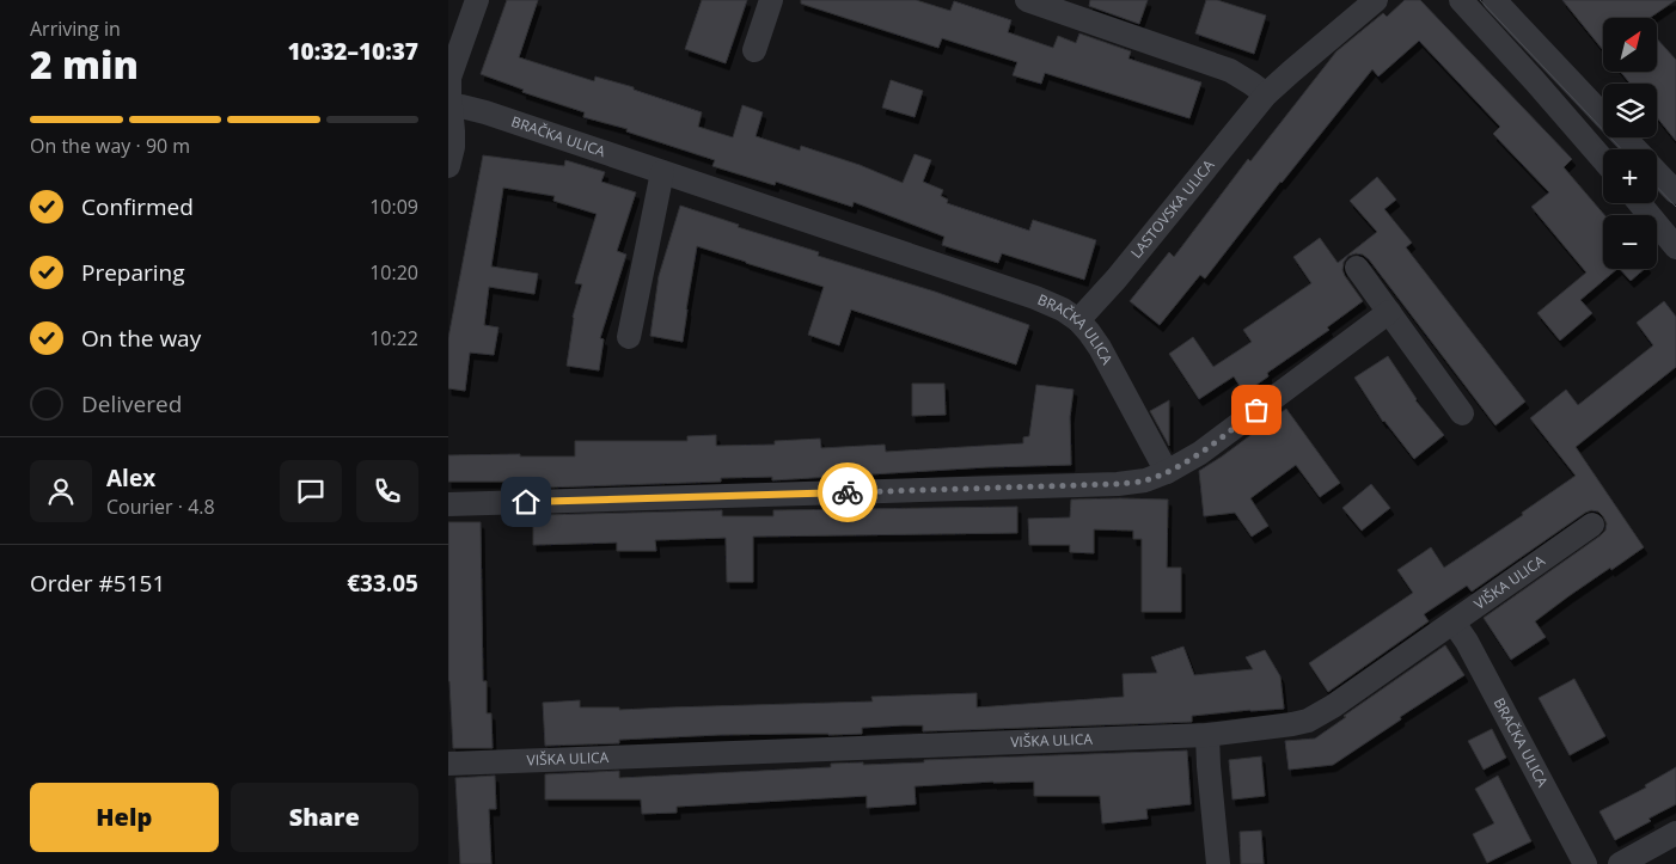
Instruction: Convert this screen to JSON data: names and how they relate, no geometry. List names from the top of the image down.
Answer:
{
  "streets": {
    "street": ["BRAČKA ULICA", "LASTOVSKA ULICA", "VIŠKA ULICA"]
  },
  "crossings": [
    ["BRAČKA ULICA", "LASTOVSKA ULICA"],
    ["BRAČKA ULICA", "VIŠKA ULICA"]
  ],
  "north": "top right",
  "page": {
    "heading": ["2 min", "Arriving in", "10:32–10:37"],
    "panel": [
      "Alex",
      "Courier · 4.8",
      "Order #5151",
      "€33.05"
    ],
    "map_buttons": ["+", "−"],
    "bar": "On the way · 90 m",
    "list": [
      ["Confirmed", "10:09"],
      ["Preparing", "10:20"],
      ["On the way", "10:22"],
      "Delivered"
    ],
    "buttons": ["Help", "Share"]
  }
}
